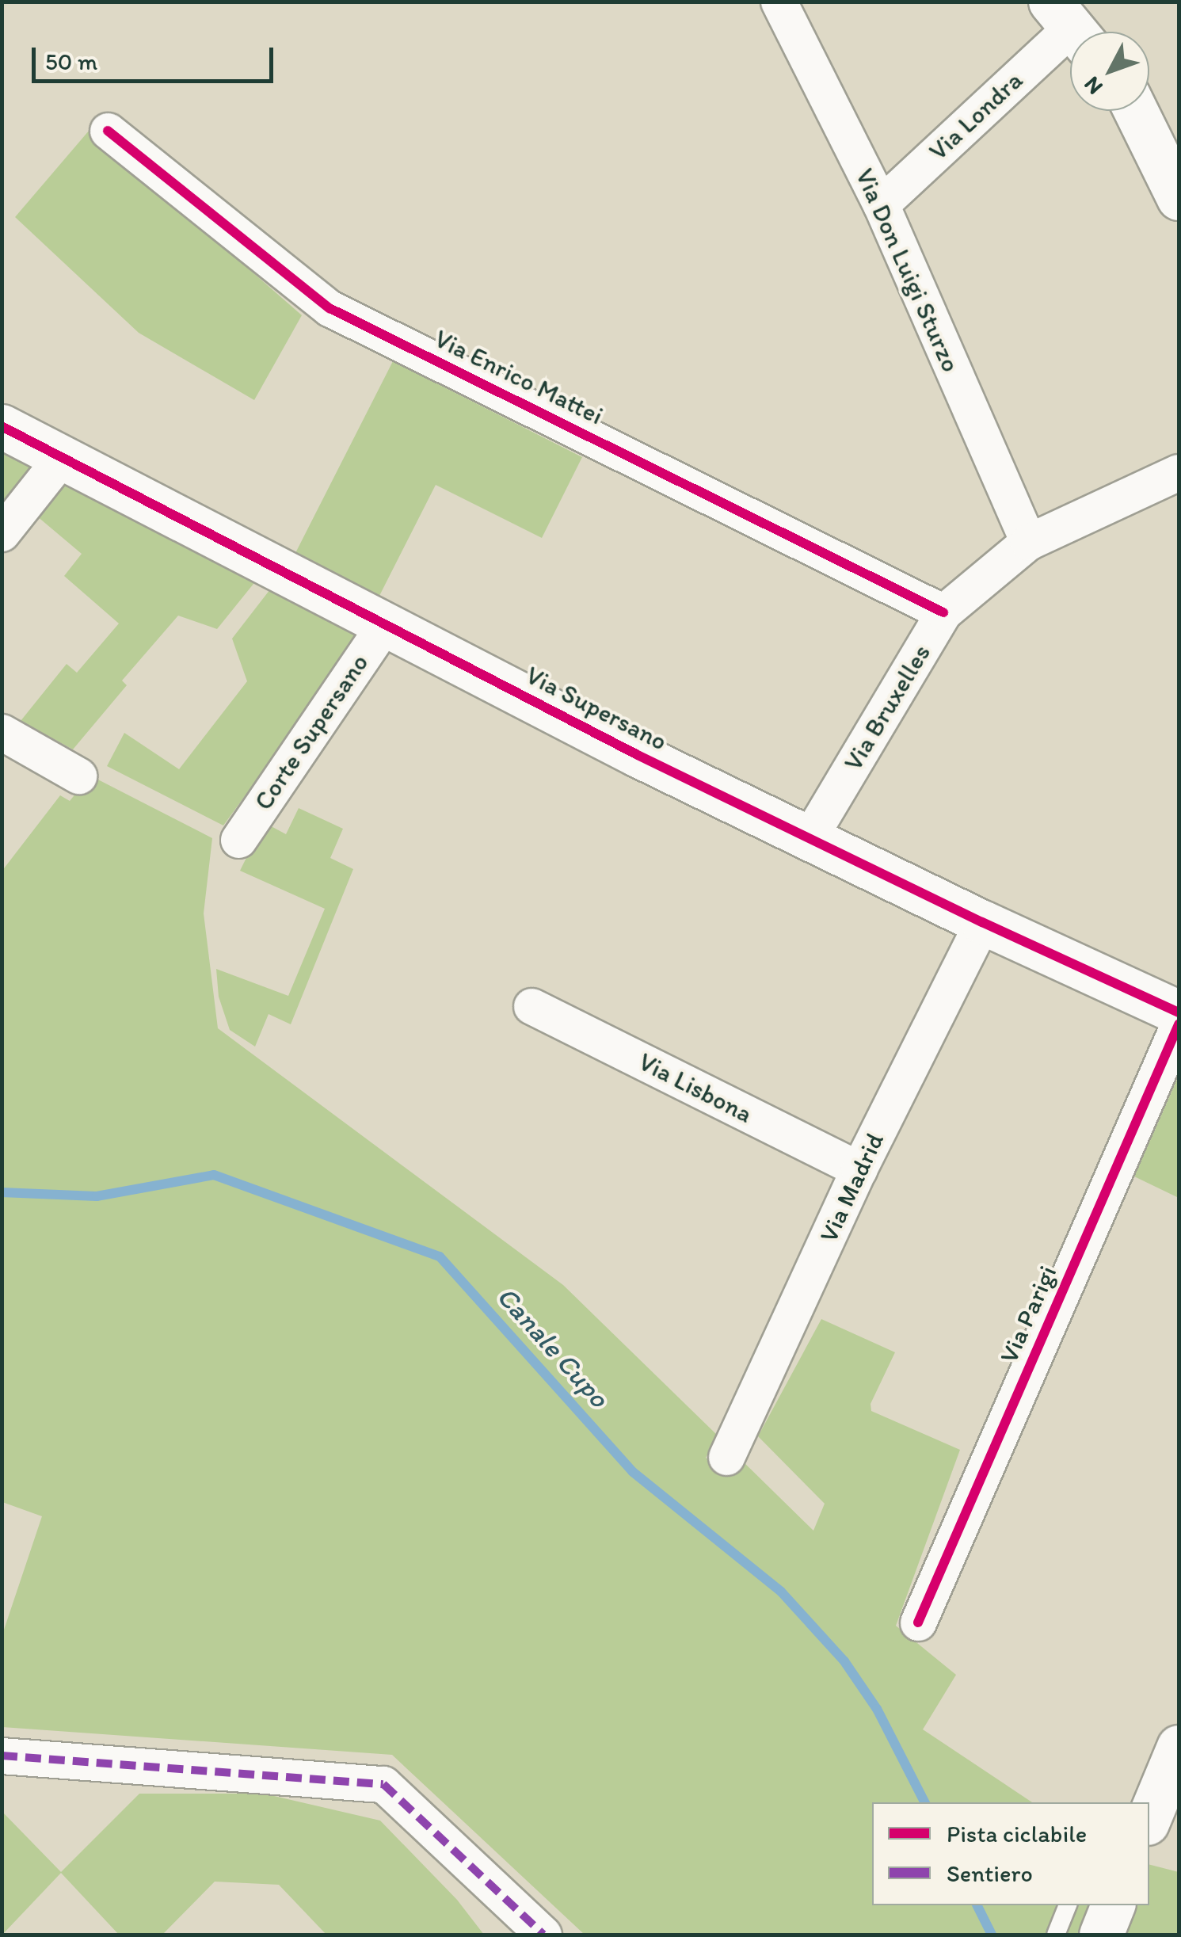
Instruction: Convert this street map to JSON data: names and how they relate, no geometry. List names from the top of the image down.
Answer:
{
  "streets": {
    "street": [
      "Via Londra",
      "Via Don Luigi Sturzo",
      "Via Enrico Mattei",
      "Via Bruxelles",
      "Via Supersano",
      "Corte Supersano",
      "Via Lisbona",
      "Via Madrid",
      "Via Parigi"
    ]
  },
  "crossings": [
    ["Via Londra", "Via Don Luigi Sturzo"],
    ["Via Don Luigi Sturzo", "Via Bruxelles"],
    ["Via Enrico Mattei", "Via Bruxelles"],
    ["Via Bruxelles", "Via Supersano"],
    ["Via Supersano", "Corte Supersano"],
    ["Via Supersano", "Via Madrid"],
    ["Via Lisbona", "Via Madrid"]
  ],
  "water": ["Canale Cupo"],
  "legend": ["Pista ciclabile", "Sentiero"],
  "scale_bar": "50 m",
  "north": "bottom left"
}
